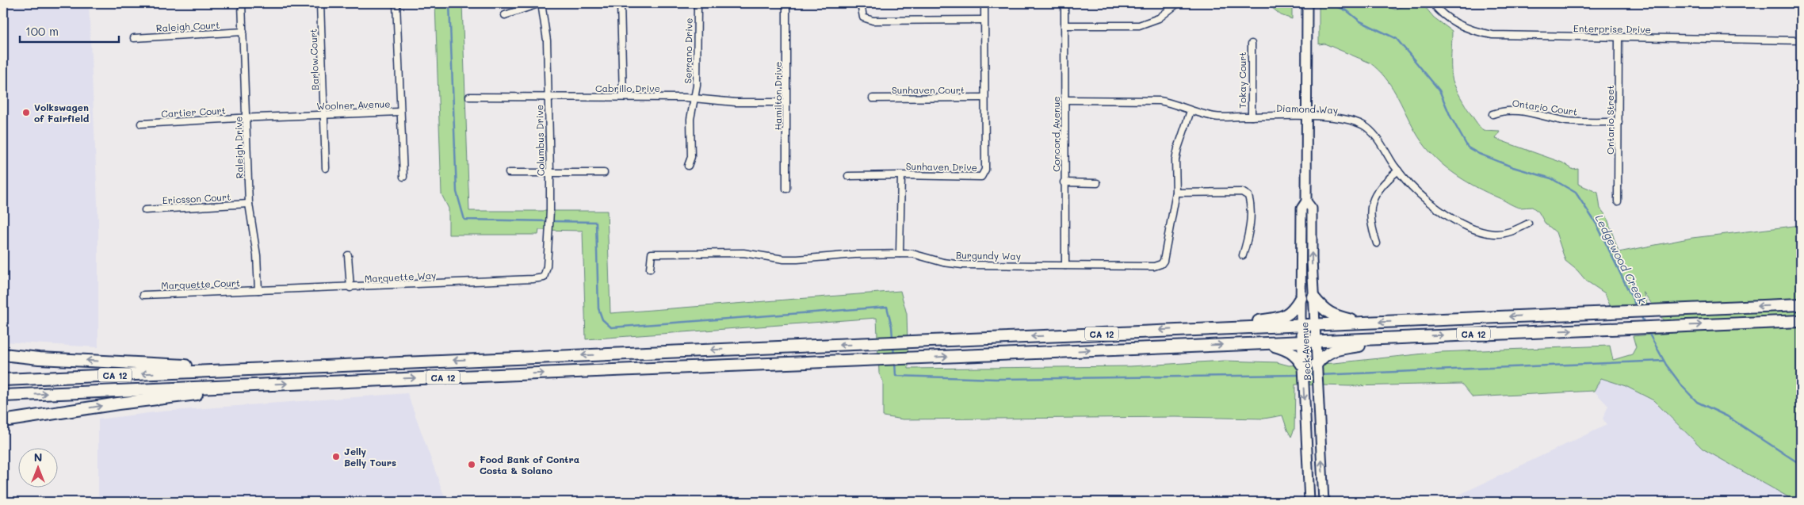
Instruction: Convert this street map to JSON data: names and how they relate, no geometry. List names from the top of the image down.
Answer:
{
  "streets": {
    "highway": ["CA 12"],
    "street": [
      "Raleigh Court",
      "Enterprise Drive",
      "Serrano Drive",
      "Barlow Court",
      "Tokay Court",
      "Cabrillo Drive",
      "Sunhaven Court",
      "Hamilton Drive",
      "Woolner Avenue",
      "Ontario Court",
      "Diamond Way",
      "Cartier Court",
      "Ontario Street",
      "Concord Avenue",
      "Columbus Drive",
      "Raleigh Drive",
      "Sunhaven Drive",
      "Ericsson Court",
      "Burgundy Way",
      "Marquette Way",
      "Marquette Court",
      "Beck Avenue"
    ]
  },
  "crossings": [
    ["Raleigh Court", "Raleigh Drive"],
    ["Enterprise Drive", "Ontario Street"],
    ["Serrano Drive", "Cabrillo Drive"],
    ["Barlow Court", "Woolner Avenue"],
    ["Tokay Court", "Diamond Way"],
    ["Cabrillo Drive", "Hamilton Drive"],
    ["Cabrillo Drive", "Columbus Drive"],
    ["Sunhaven Court", "Sunhaven Drive"],
    ["Woolner Avenue", "Cartier Court"],
    ["Woolner Avenue", "Raleigh Drive"],
    ["Ontario Court", "Ontario Street"],
    ["Diamond Way", "Concord Avenue"],
    ["Diamond Way", "Burgundy Way"],
    ["Diamond Way", "Beck Avenue"],
    ["Cartier Court", "Raleigh Drive"],
    ["Concord Avenue", "Burgundy Way"],
    ["Columbus Drive", "Marquette Way"],
    ["Raleigh Drive", "Ericsson Court"],
    ["Raleigh Drive", "Marquette Way"],
    ["Raleigh Drive", "Marquette Court"],
    ["Sunhaven Drive", "Burgundy Way"],
    ["Marquette Way", "Marquette Court"],
    ["CA 12", "Beck Avenue"]
  ],
  "water": ["Ledgewood Creek"],
  "places": ["Volkswagen of Fairfield", "Jelly Belly Tours", "Food Bank of Contra Costa & Solano"],
  "scale_bar": "100 m",
  "north": "top"
}
